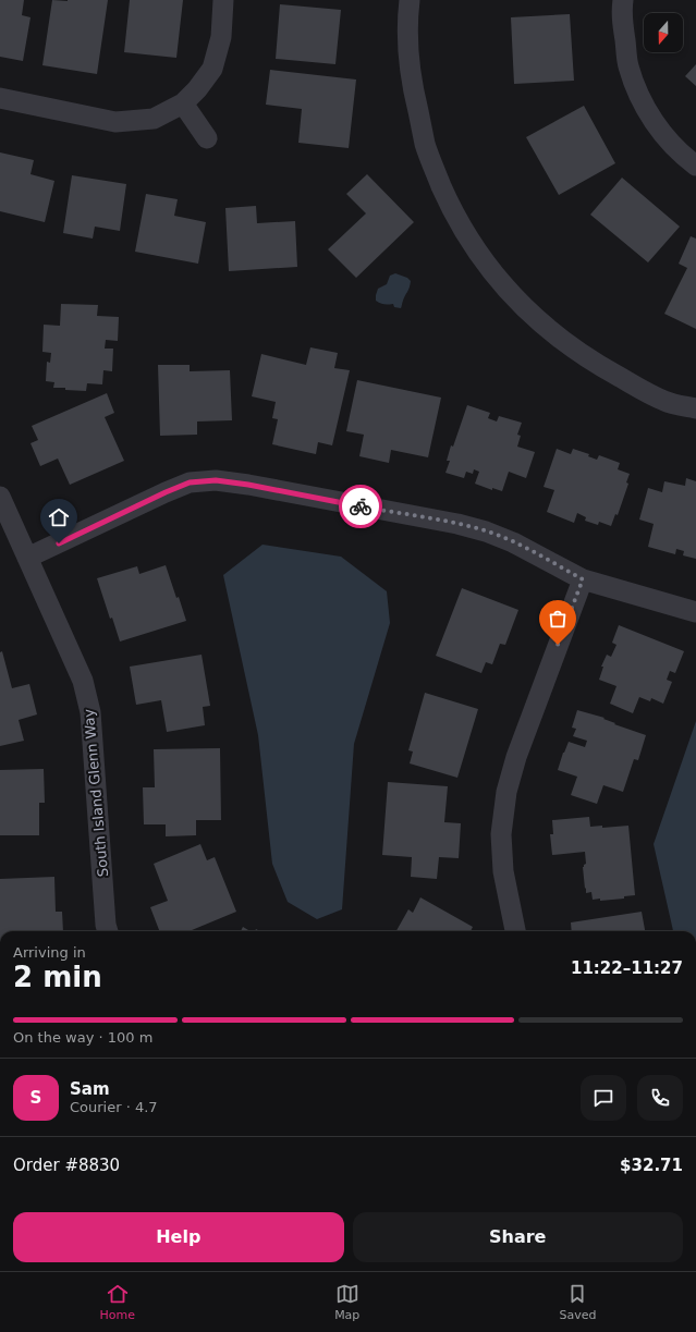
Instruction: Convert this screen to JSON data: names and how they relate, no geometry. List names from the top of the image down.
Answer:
{
  "streets": {
    "street": ["South Island Glenn Way"]
  },
  "north": "bottom",
  "page": {
    "heading": ["2 min", "Arriving in", "11:22–11:27"],
    "panel": [
      "Sam",
      "Courier · 4.7",
      "Order #8830",
      "$32.71"
    ],
    "bar": "On the way · 100 m",
    "round": "S",
    "buttons": ["Help", "Share"],
    "tabs": ["Home", "Map", "Saved"]
  }
}
